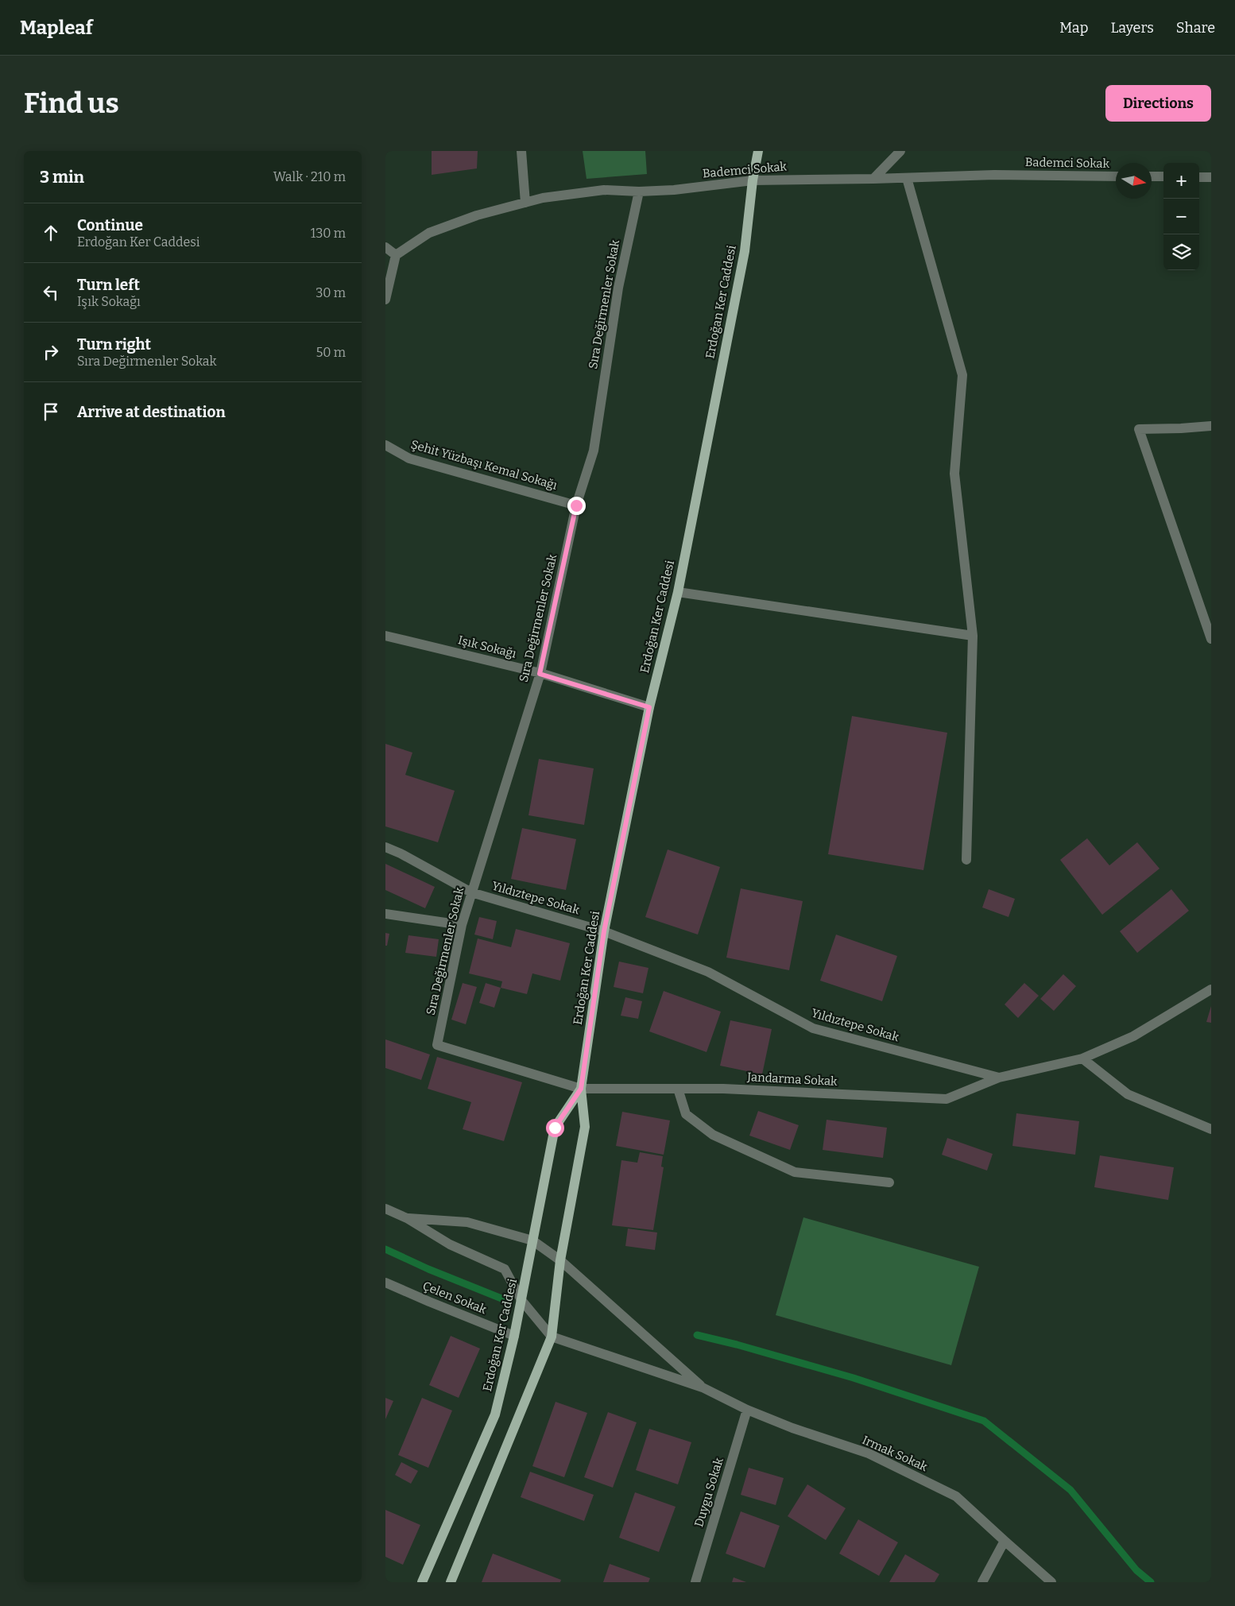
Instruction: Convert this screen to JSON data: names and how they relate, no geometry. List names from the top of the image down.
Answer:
{
  "streets": {
    "main road": ["Erdoğan Ker Caddesi"],
    "street": [
      "Bademci Sokak",
      "Sıra Değirmenler Sokak",
      "Şehit Yüzbaşı Kemal Sokağı",
      "Işık Sokağı",
      "Yıldıztepe Sokak",
      "Jandarma Sokak",
      "Çelen Sokak",
      "Irmak Sokak",
      "Duygu Sokak"
    ]
  },
  "crossings": [
    ["Bademci Sokak", "Erdoğan Ker Caddesi"],
    ["Bademci Sokak", "Sıra Değirmenler Sokak"],
    ["Erdoğan Ker Caddesi", "Işık Sokağı"],
    ["Erdoğan Ker Caddesi", "Yıldıztepe Sokak"],
    ["Erdoğan Ker Caddesi", "Jandarma Sokak"],
    ["Erdoğan Ker Caddesi", "Çelen Sokak"],
    ["Sıra Değirmenler Sokak", "Şehit Yüzbaşı Kemal Sokağı"],
    ["Sıra Değirmenler Sokak", "Işık Sokağı"],
    ["Sıra Değirmenler Sokak", "Yıldıztepe Sokak"],
    ["Sıra Değirmenler Sokak", "Jandarma Sokak"],
    ["Yıldıztepe Sokak", "Jandarma Sokak"],
    ["Irmak Sokak", "Duygu Sokak"]
  ],
  "north": "right",
  "page": {
    "header": "Mapleaf",
    "nav": ["Map", "Layers", "Share"],
    "buttons": "Directions",
    "title": "Find us",
    "heading": ["3 min", "Walk · 210 m"],
    "map_buttons": ["+", "−"],
    "list": [
      ["Continue", "Erdoğan Ker Caddesi", "130 m"],
      ["Turn left", "Işık Sokağı", "30 m"],
      ["Turn right", "Sıra Değirmenler Sokak", "50 m"],
      "Arrive at destination"
    ]
  }
}
